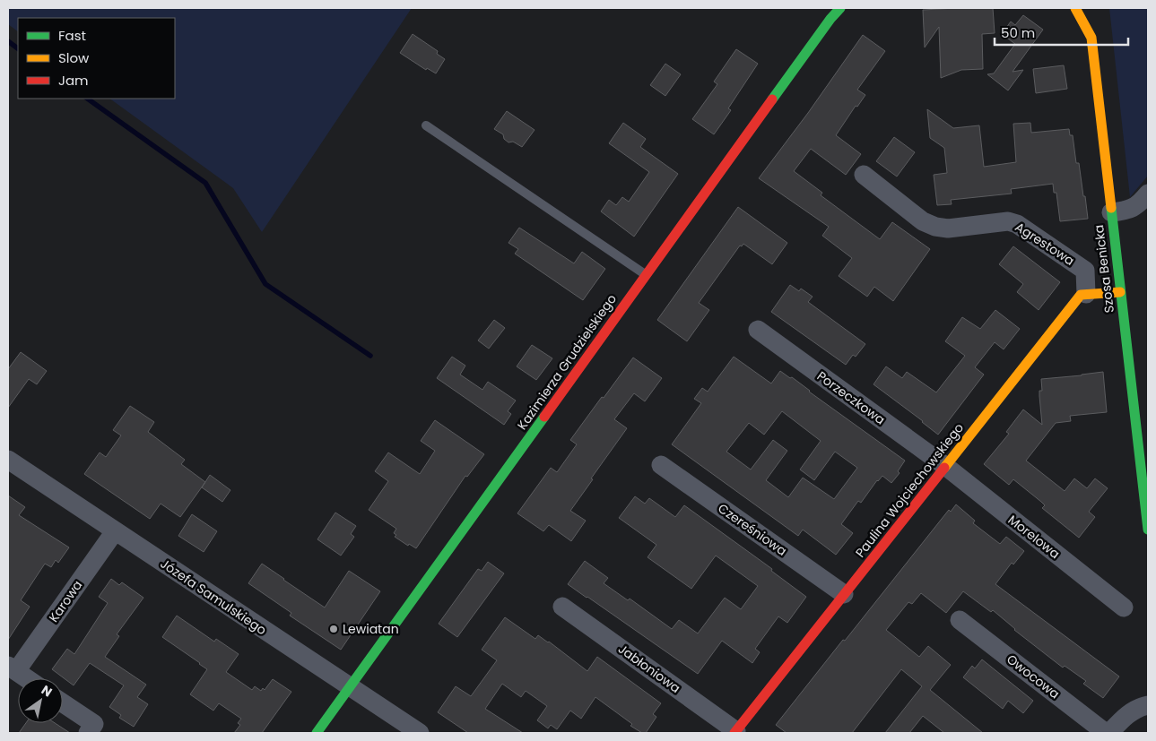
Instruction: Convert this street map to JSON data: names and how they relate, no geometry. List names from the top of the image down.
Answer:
{
  "streets": {
    "street": [
      "Agrestowa",
      "Szosa Benicka",
      "Kazimierza Grudzielskiego",
      "Porzeczkowa",
      "Paulina Wojciechowskiego",
      "Czereśniowa",
      "Morelowa",
      "Józefa Samulskiego",
      "Karowa",
      "Jabłoniowa",
      "Owocowa"
    ]
  },
  "crossings": [
    ["Agrestowa", "Paulina Wojciechowskiego"],
    ["Kazimierza Grudzielskiego", "Józefa Samulskiego"],
    ["Porzeczkowa", "Paulina Wojciechowskiego"],
    ["Porzeczkowa", "Morelowa"],
    ["Paulina Wojciechowskiego", "Czereśniowa"],
    ["Paulina Wojciechowskiego", "Morelowa"],
    ["Paulina Wojciechowskiego", "Jabłoniowa"],
    ["Józefa Samulskiego", "Karowa"]
  ],
  "places": ["Lewiatan"],
  "legend": ["Fast", "Slow", "Jam"],
  "scale_bar": "50 m",
  "north": "top right"
}
